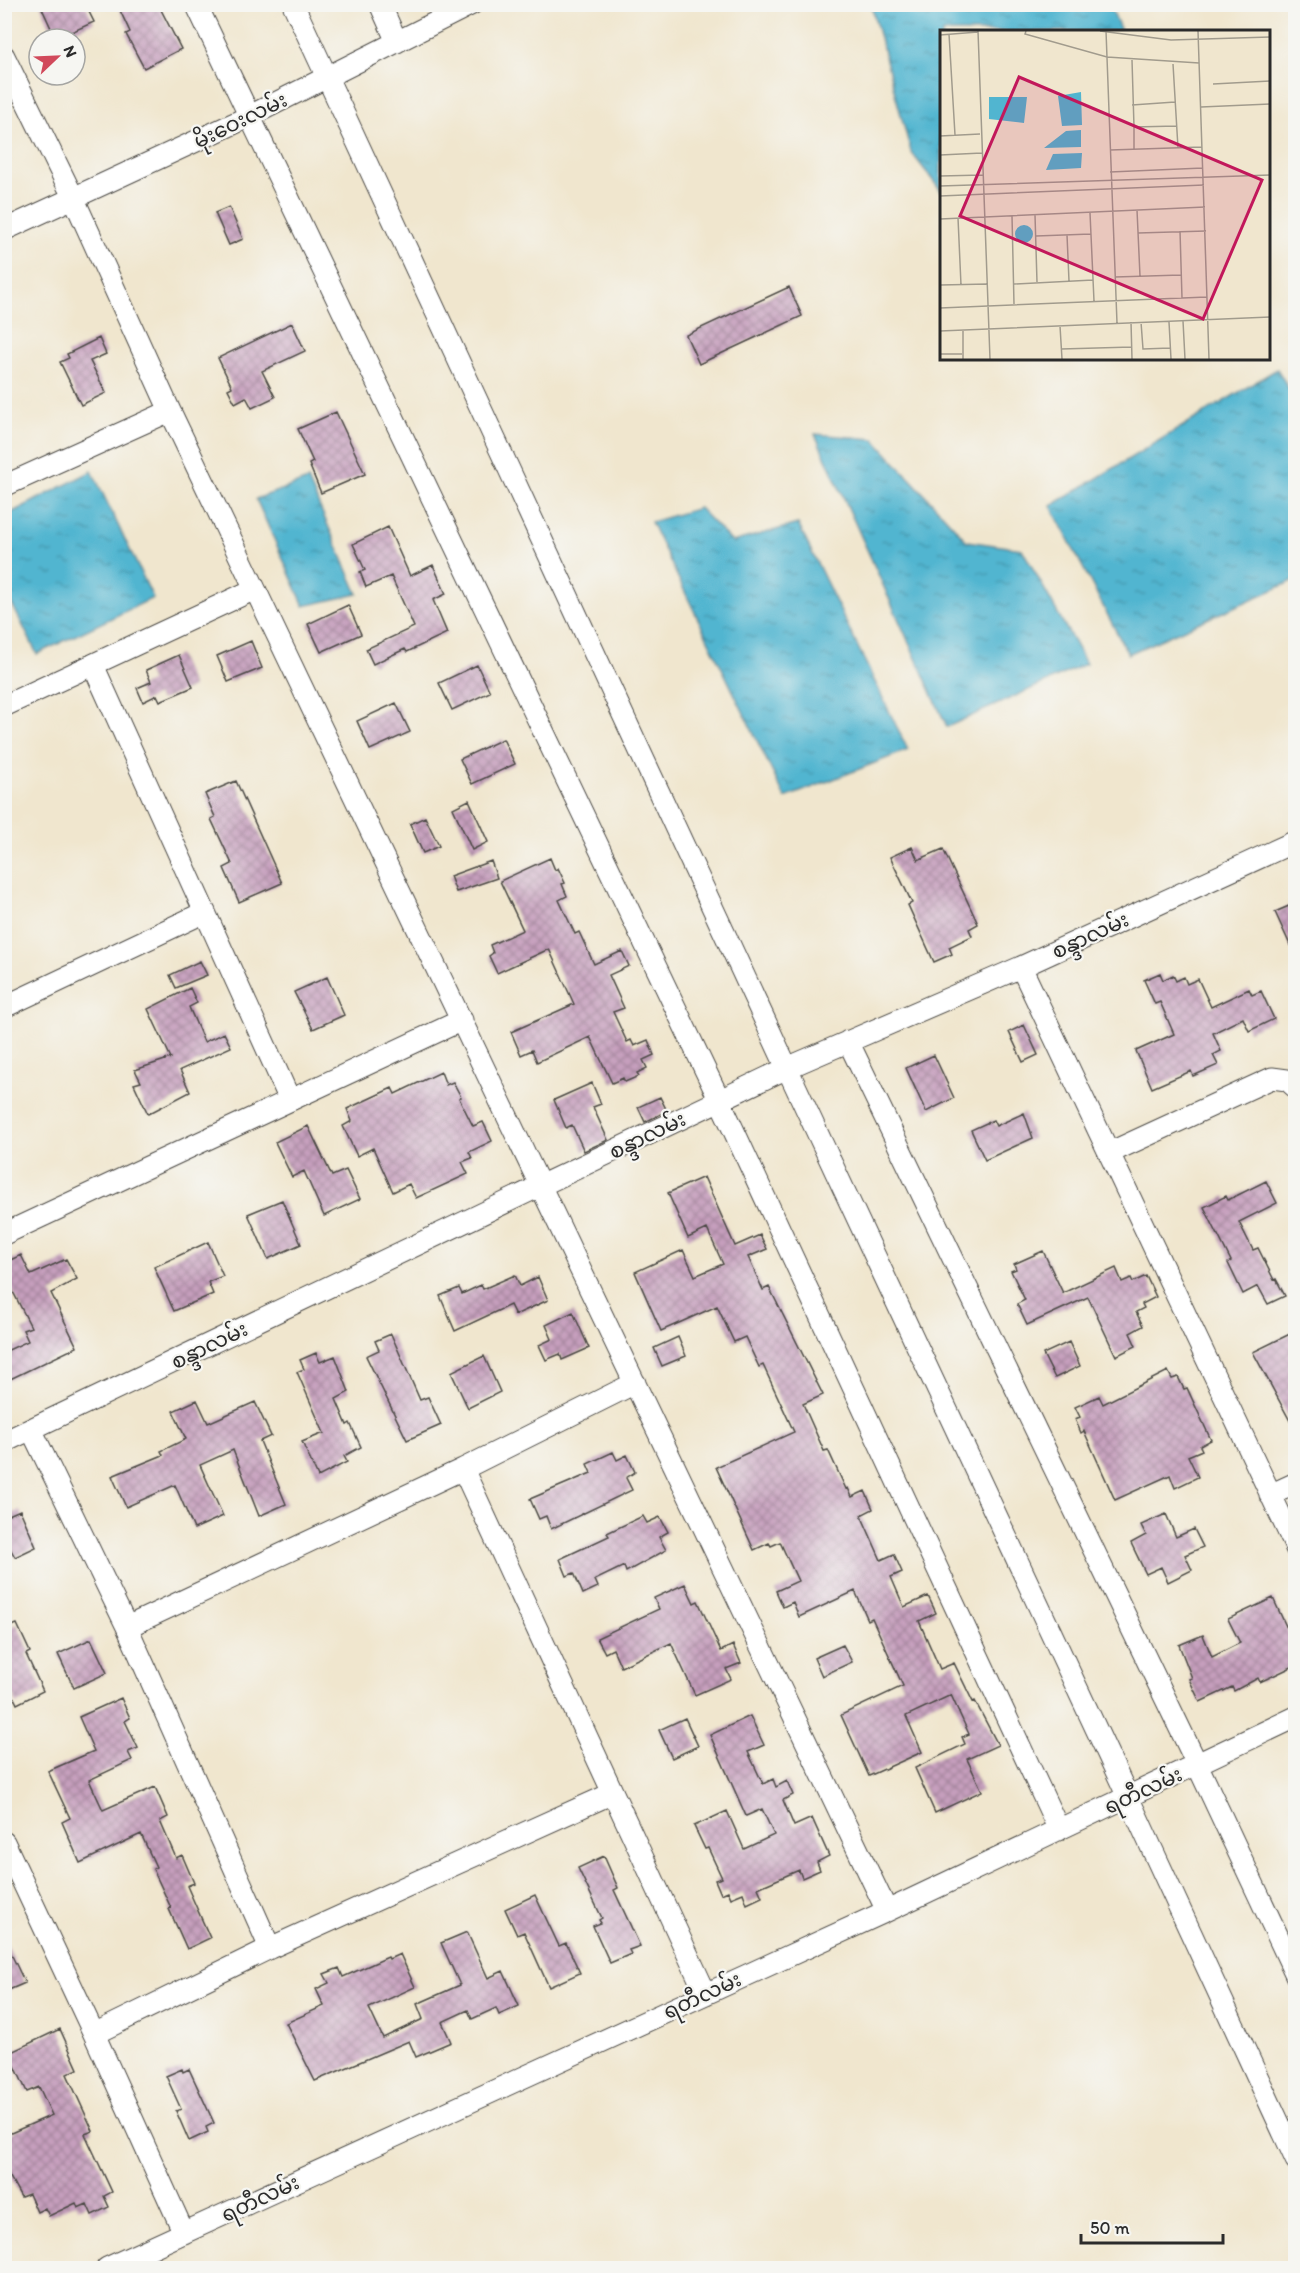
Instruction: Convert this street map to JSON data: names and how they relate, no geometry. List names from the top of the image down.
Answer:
{
  "streets": {
    "street": ["မိုးဝေးလမ်း", "စန္ဒာလမ်း", "ရတီလမ်း"]
  },
  "scale_bar": "50 m",
  "north": "top right"
}
